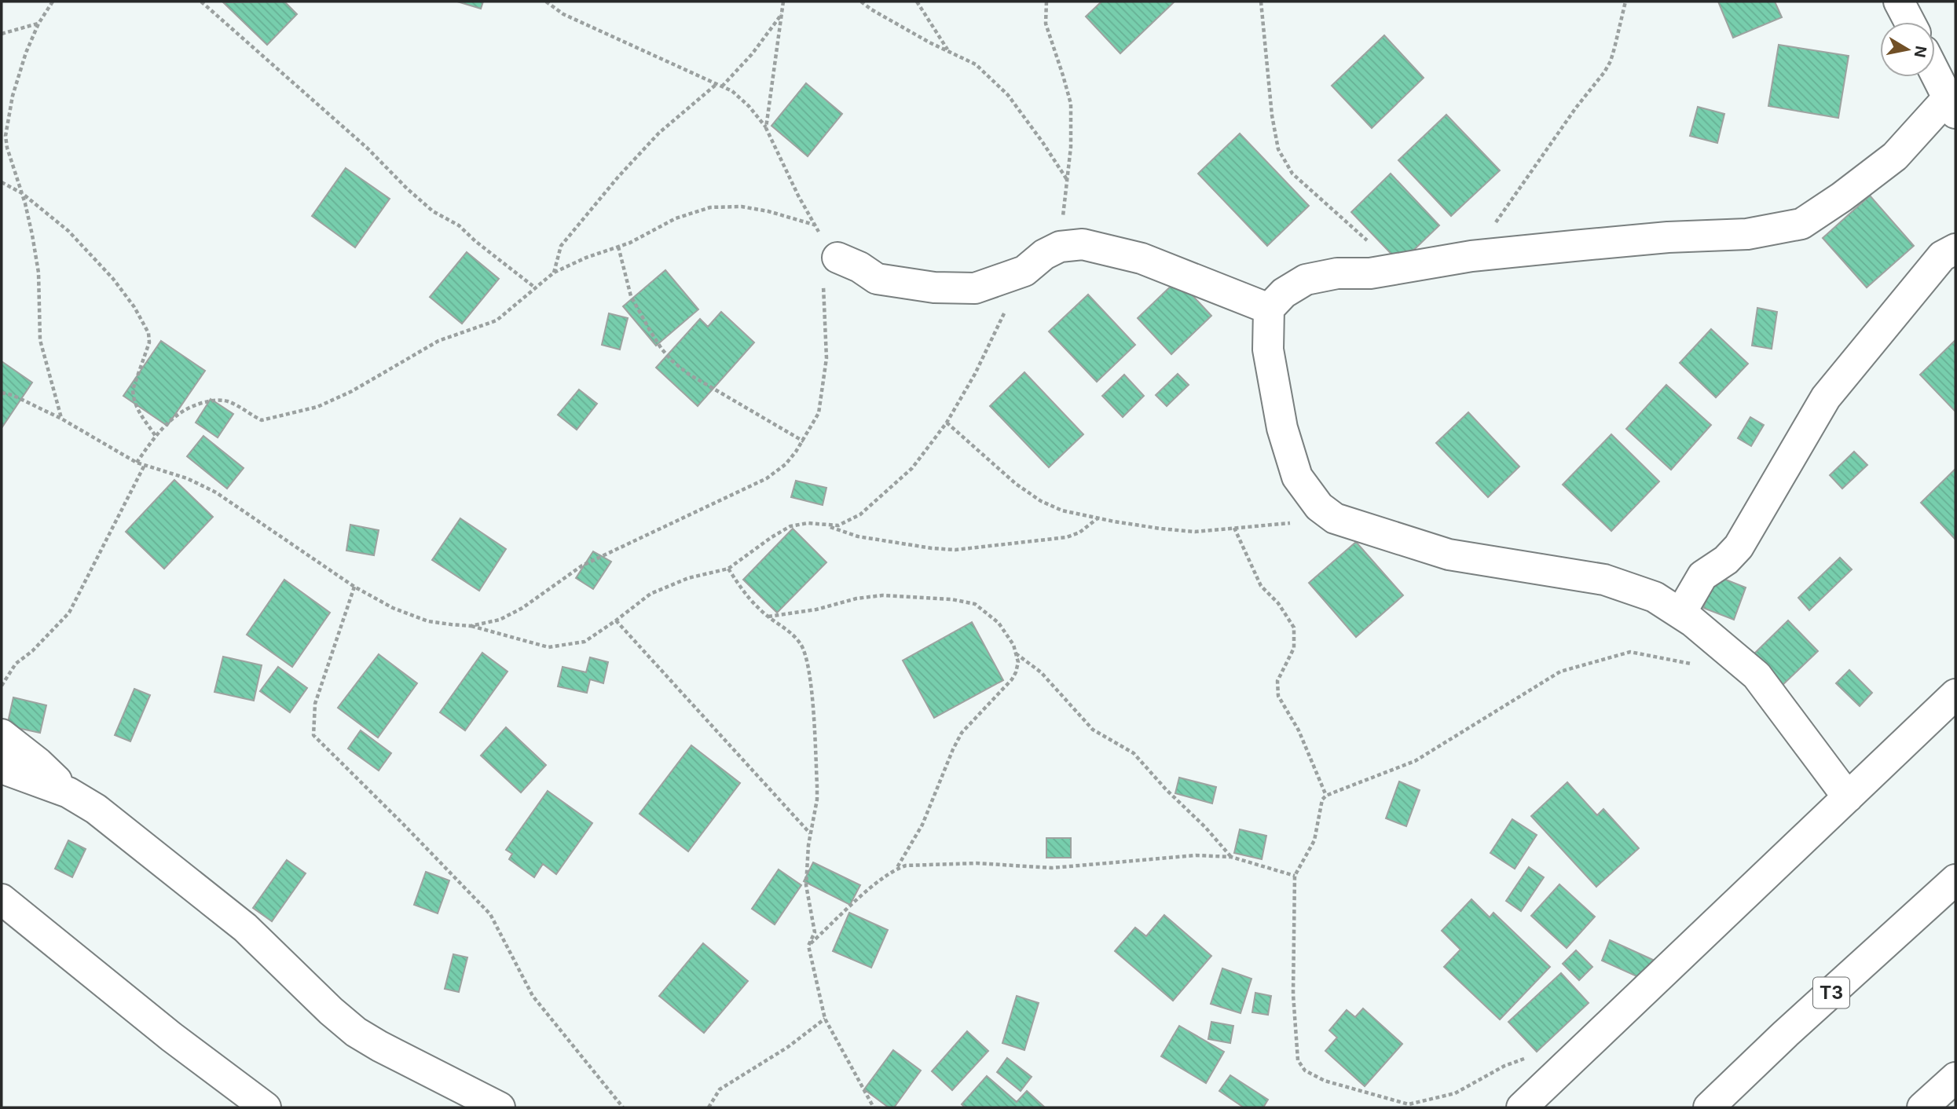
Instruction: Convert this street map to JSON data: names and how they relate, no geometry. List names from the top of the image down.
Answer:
{
  "streets": {
    "main road": ["T3"]
  },
  "north": "right"
}
